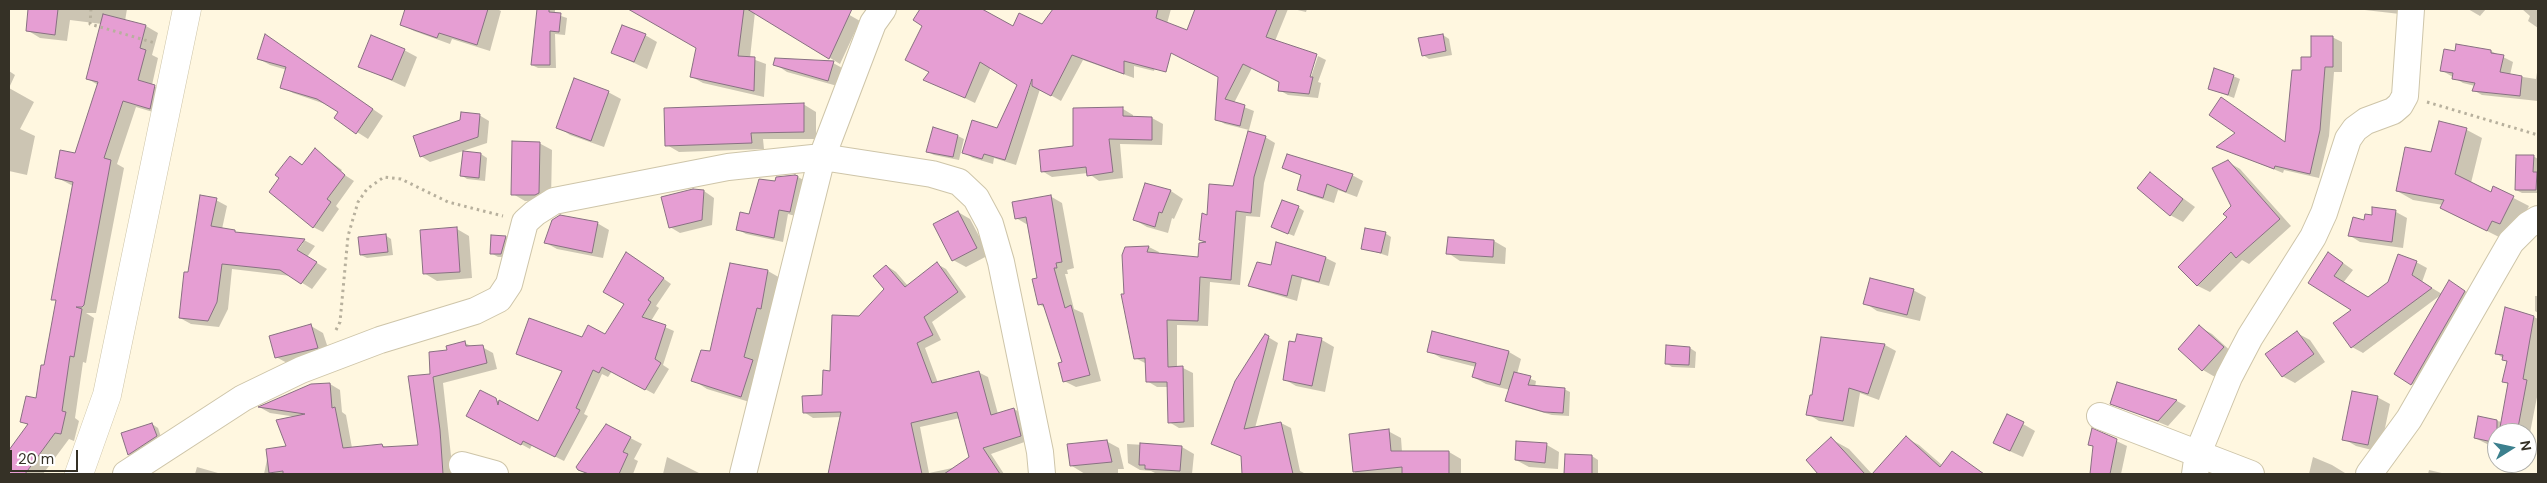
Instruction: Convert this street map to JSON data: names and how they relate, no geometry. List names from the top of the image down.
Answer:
{
  "scale_bar": "20 m",
  "north": "right"
}
